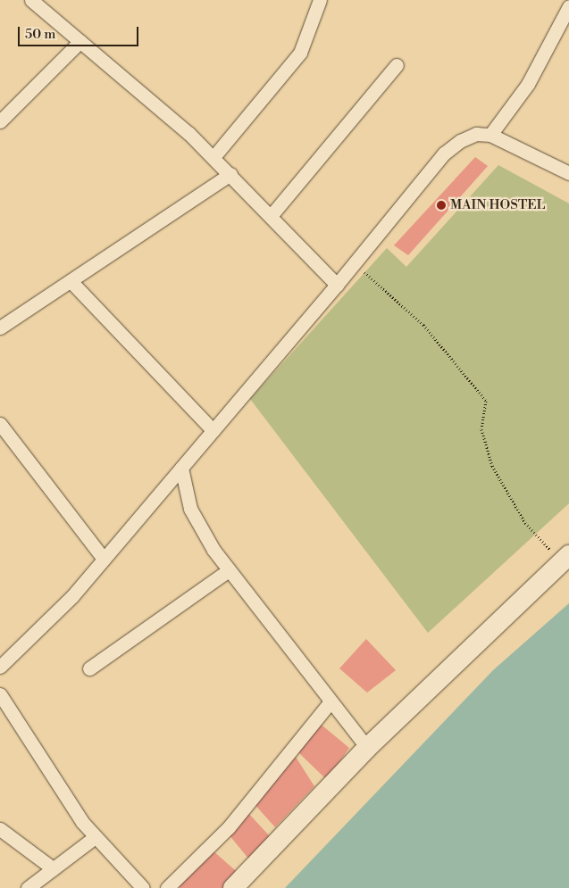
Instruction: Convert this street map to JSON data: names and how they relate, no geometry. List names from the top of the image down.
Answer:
{
  "places": ["MAIN HOSTEL"],
  "scale_bar": "50 m"
}
